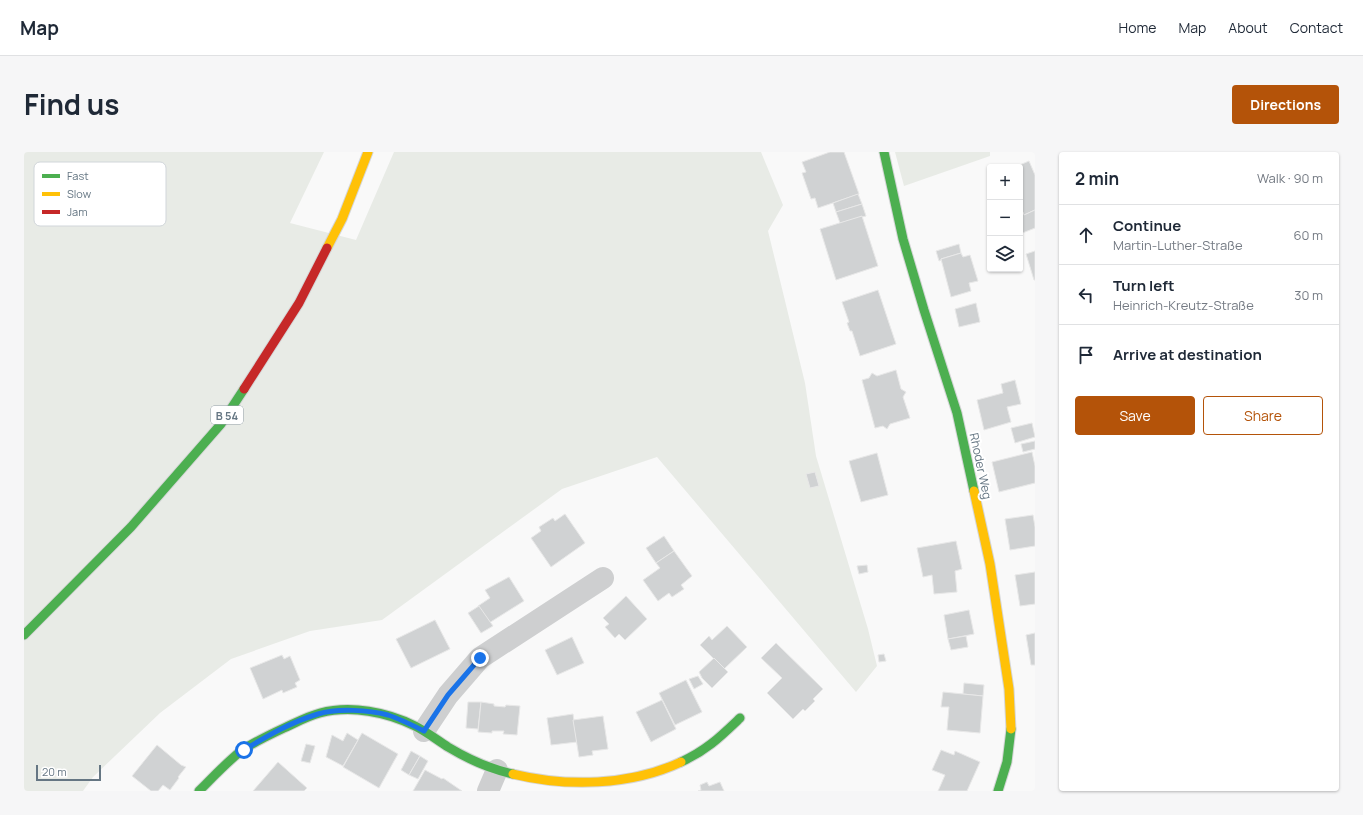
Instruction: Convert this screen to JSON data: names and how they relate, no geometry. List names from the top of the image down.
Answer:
{
  "streets": {
    "street": ["B 54", "Rhoder Weg"]
  },
  "legend": ["Fast", "Slow", "Jam"],
  "scale_bar": "20 m",
  "page": {
    "header": "Map",
    "nav": [
      "Home",
      "Map",
      "About",
      "Contact"
    ],
    "title": "Find us",
    "buttons": [
      "Directions",
      ["Save", "Share"]
    ],
    "heading": ["2 min", "Walk · 90 m"],
    "map_buttons": ["+", "−"],
    "list": [
      ["Continue", "Martin-Luther-Straße", "60 m"],
      ["Turn left", "Heinrich-Kreutz-Straße", "30 m"],
      "Arrive at destination"
    ],
    "scale": "20 m"
  }
}
